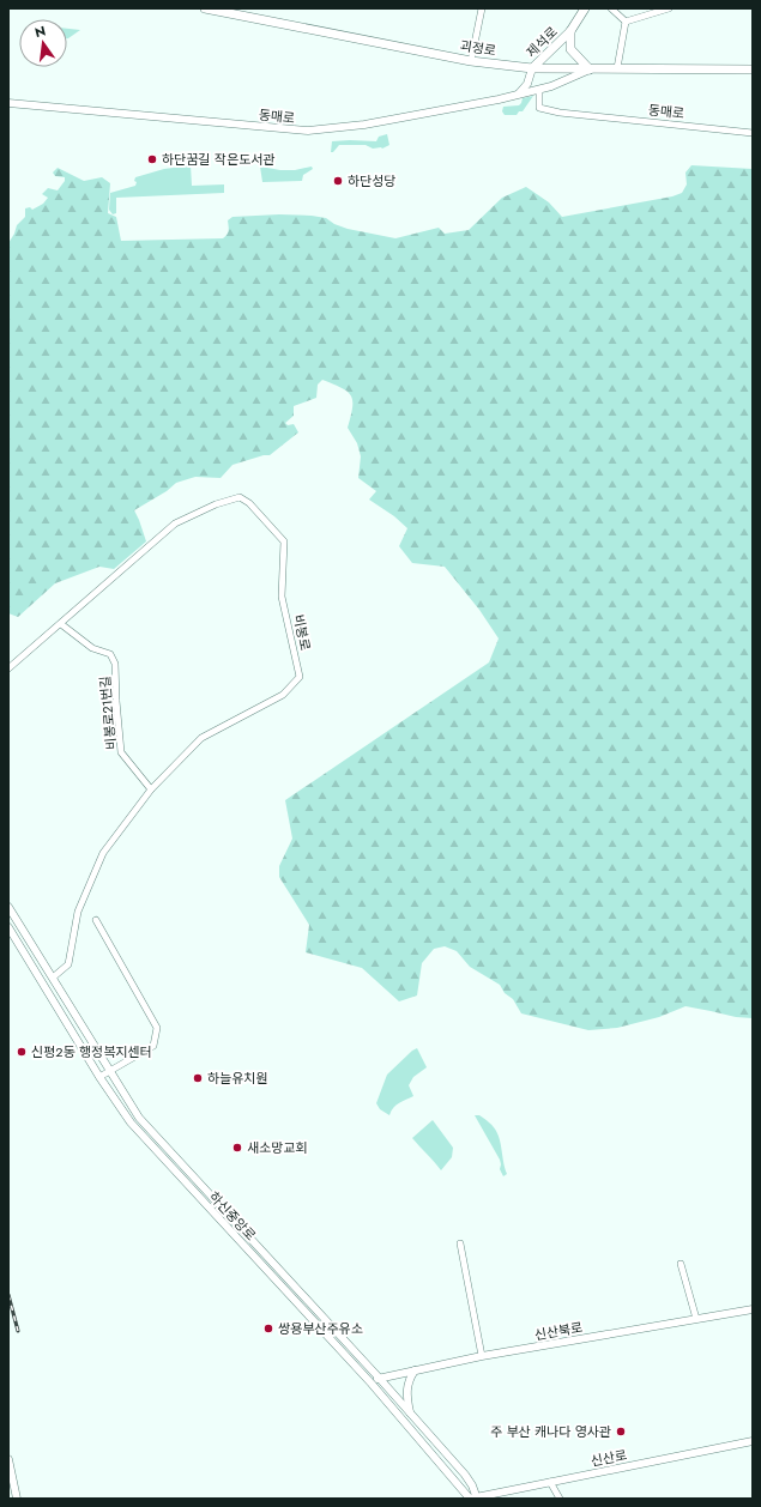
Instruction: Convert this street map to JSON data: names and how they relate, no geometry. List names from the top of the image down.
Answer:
{
  "streets": {
    "main road": ["제석로", "괴정로"],
    "street": [
      "동매로",
      "비봉로",
      "비봉로21번길",
      "하신중앙로",
      "신산북로",
      "신산로"
    ]
  },
  "crossings": [
    ["제석로", "괴정로"],
    ["괴정로", "동매로"],
    ["비봉로", "비봉로21번길"],
    ["하신중앙로", "신산북로"],
    ["하신중앙로", "신산로"]
  ],
  "places": [
    "하단꿈길 작은도서관",
    "하단성당",
    "신평2동 행정복지센터",
    "하늘유치원",
    "새소망교회",
    "쌍용부산주유소",
    "주 부산 캐나다 영사관"
  ],
  "north": "top"
}
